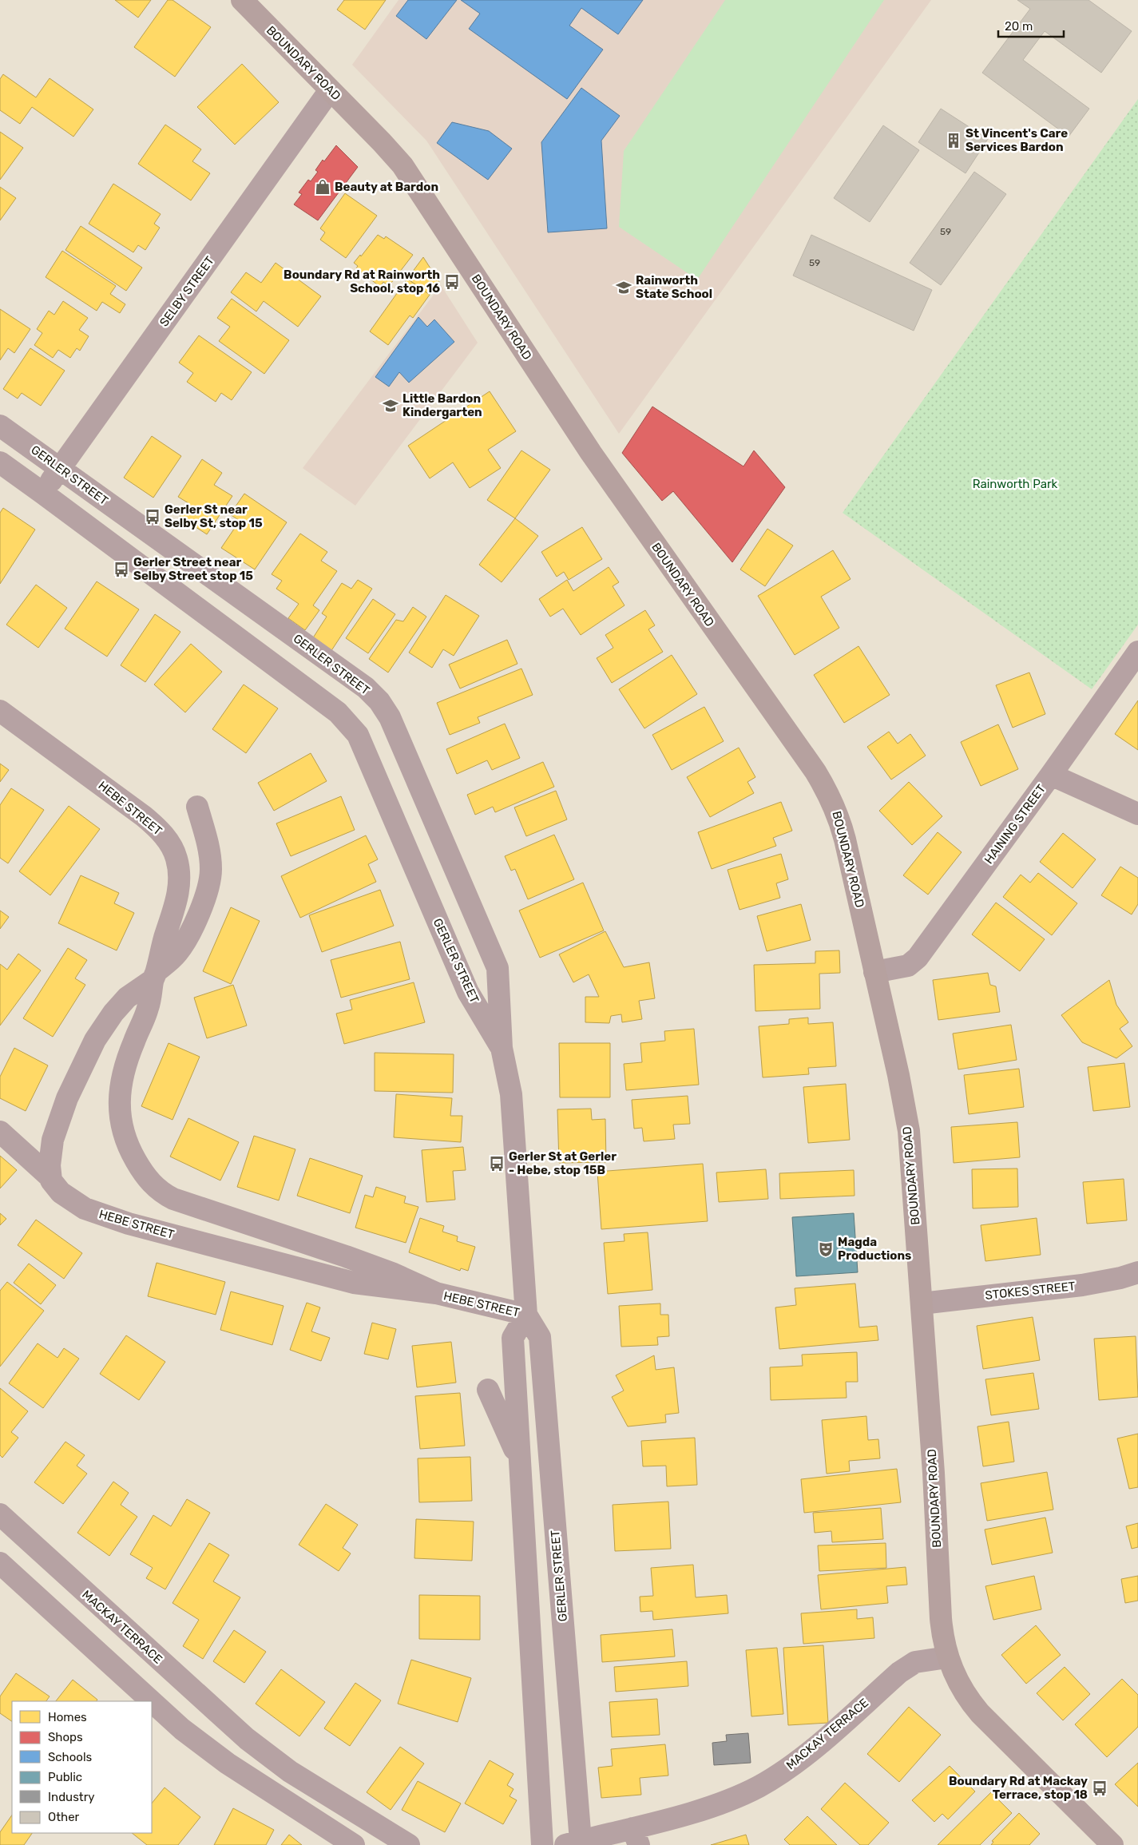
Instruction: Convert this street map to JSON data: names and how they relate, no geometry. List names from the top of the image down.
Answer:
{
  "streets": {
    "main road": ["BOUNDARY ROAD"],
    "street": [
      "SELBY STREET",
      "GERLER STREET",
      "HEBE STREET",
      "HAINING STREET",
      "STOKES STREET",
      "MACKAY TERRACE"
    ]
  },
  "crossings": [
    ["BOUNDARY ROAD", "SELBY STREET"],
    ["BOUNDARY ROAD", "HAINING STREET"],
    ["BOUNDARY ROAD", "STOKES STREET"],
    ["BOUNDARY ROAD", "MACKAY TERRACE"],
    ["SELBY STREET", "GERLER STREET"],
    ["GERLER STREET", "HEBE STREET"],
    ["GERLER STREET", "MACKAY TERRACE"]
  ],
  "parks": ["Rainworth Park"],
  "places": {
    "building": ["St Vincent's Care Services Bardon"],
    "shop": ["Beauty at Bardon"],
    "bus stop": [
      "Boundary Rd at Rainworth School, stop 16",
      "Gerler St near Selby St, stop 15",
      "Gerler Street near Selby Street stop 15",
      "Gerler St at Gerler - Hebe, stop 15B",
      "Boundary Rd at Mackay Terrace, stop 18"
    ],
    "school or university": ["Rainworth State School", "Little Bardon Kindergarten"],
    "theatre": ["Magda Productions"]
  },
  "house_numbers": ["59", "59"],
  "legend": [
    "Homes",
    "Shops",
    "Schools",
    "Public",
    "Industry",
    "Other"
  ],
  "scale_bar": "20 m"
}
